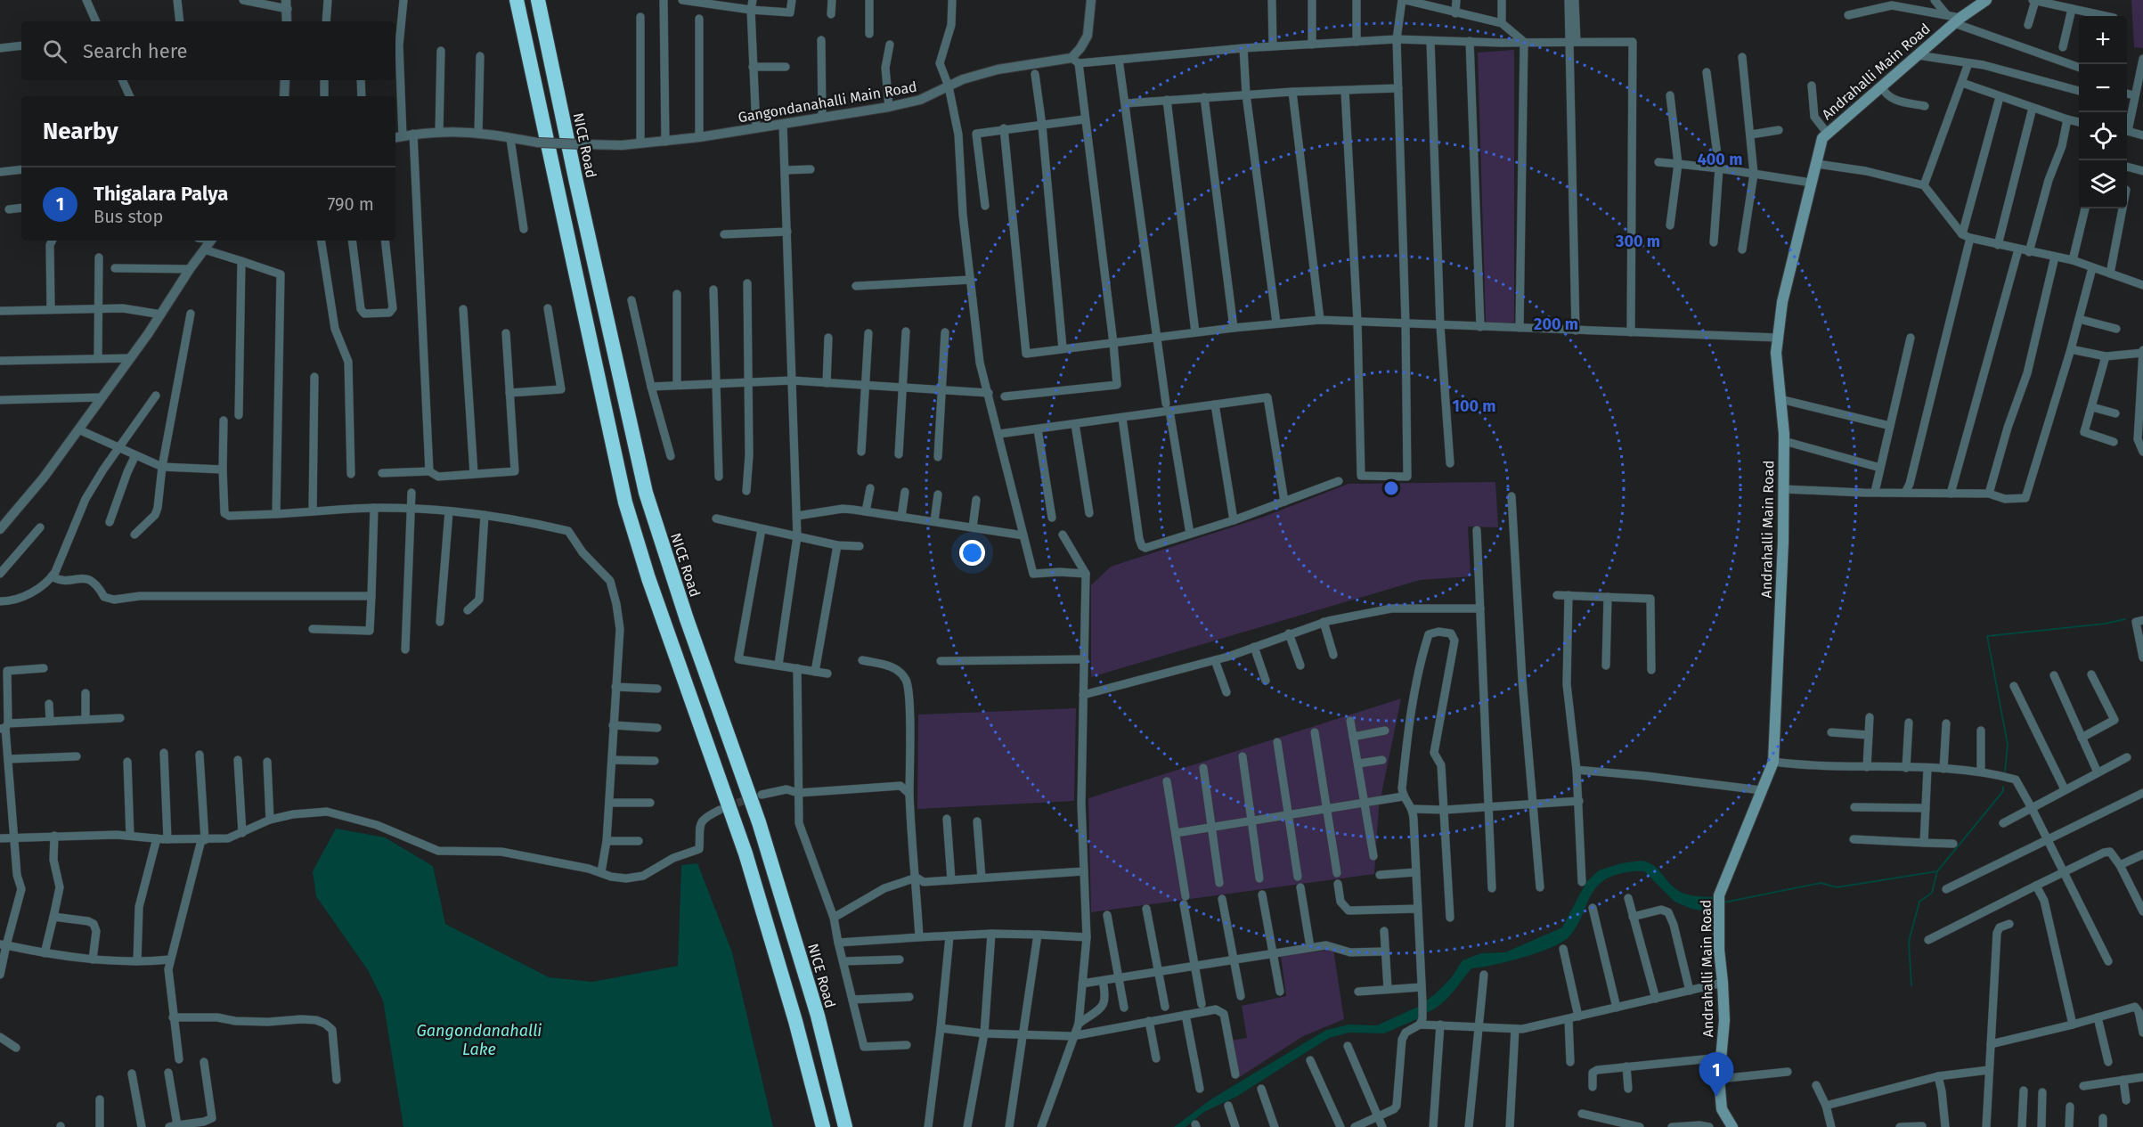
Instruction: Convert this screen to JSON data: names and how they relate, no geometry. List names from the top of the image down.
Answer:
{
  "streets": {
    "highway": ["NICE Road"],
    "main road": ["Andrahalli Main Road"],
    "street": ["Gangondanahalli Main Road"]
  },
  "water": ["Gangondanahalli Lake"],
  "page": {
    "map_buttons": ["+", "−"],
    "search": "Search here",
    "heading": "Nearby",
    "list": [
      {
        "mark": "1",
        "name": "Thigalara Palya",
        "note": "Bus stop",
        "value": "790 m"
      }
    ],
    "pins": "1"
  },
  "rings": [
    "400 m",
    "300 m",
    "200 m",
    "100 m"
  ]
}
